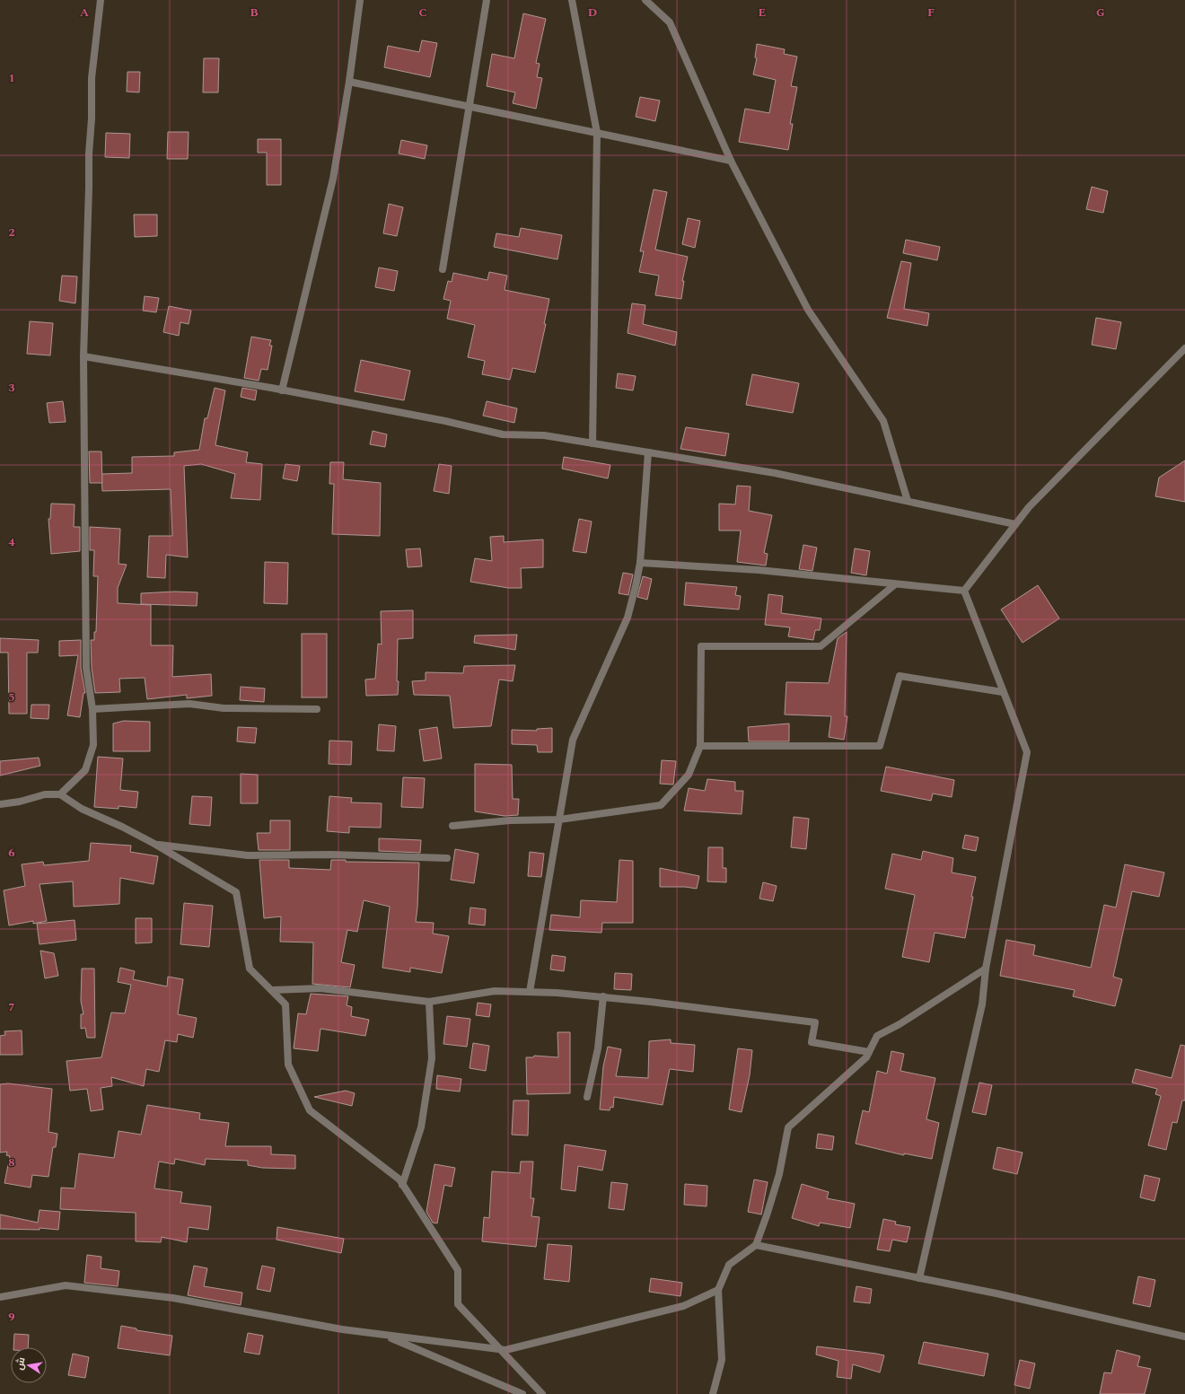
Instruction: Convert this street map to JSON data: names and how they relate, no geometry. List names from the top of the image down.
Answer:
{
  "north": "left",
  "grid": {
    "columns": [
      "A",
      "B",
      "C",
      "D",
      "E",
      "F",
      "G"
    ],
    "rows": [
      "1",
      "2",
      "3",
      "4",
      "5",
      "6",
      "7",
      "8",
      "9"
    ]
  }
}
